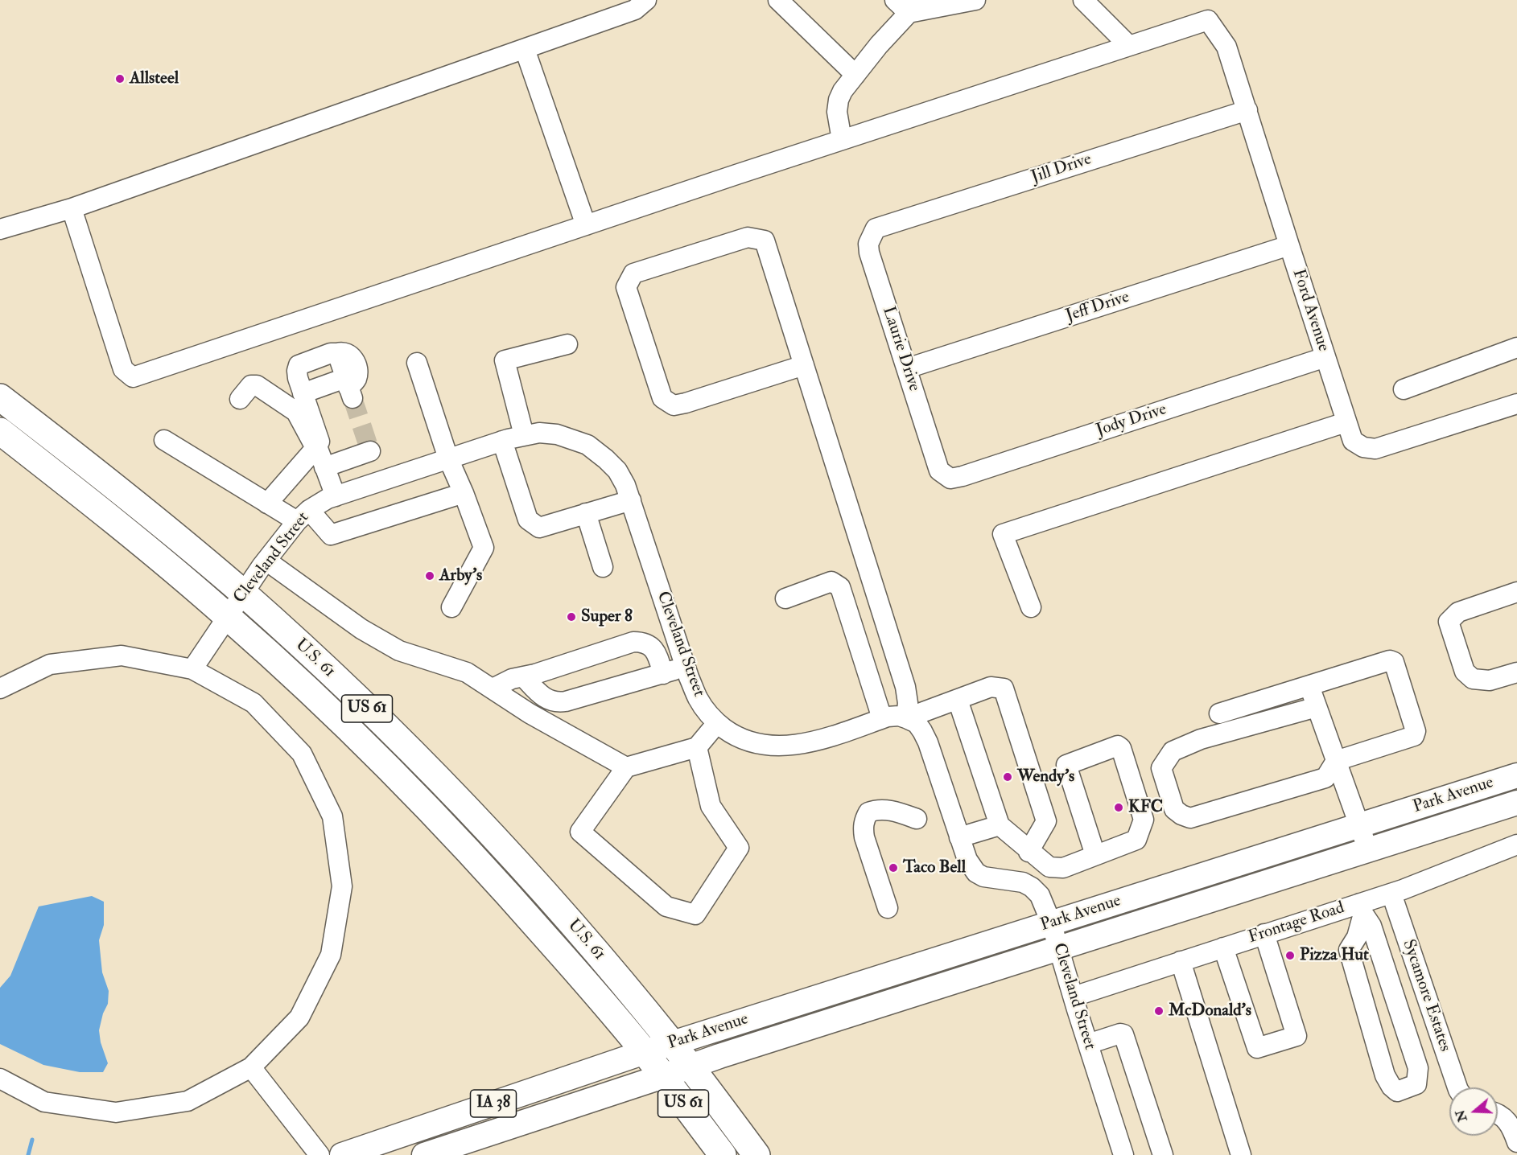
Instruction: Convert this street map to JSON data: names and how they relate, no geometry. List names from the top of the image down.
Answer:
{
  "streets": {
    "highway": ["U.S. 61", "US 61"],
    "main road": ["Park Avenue", "IA 38"],
    "street": [
      "Jill Drive",
      "Jeff Drive",
      "Ford Avenue",
      "Laurie Drive",
      "Jody Drive",
      "Cleveland Street",
      "Frontage Road",
      "Sycamore Estates"
    ]
  },
  "crossings": [
    ["Jill Drive", "Ford Avenue"],
    ["Jill Drive", "Laurie Drive"],
    ["Jeff Drive", "Ford Avenue"],
    ["Jeff Drive", "Laurie Drive"],
    ["Ford Avenue", "Jody Drive"],
    ["Laurie Drive", "Jody Drive"],
    ["Cleveland Street", "U.S. 61"],
    ["Cleveland Street", "Park Avenue"],
    ["Cleveland Street", "Frontage Road"],
    ["U.S. 61", "US 61"],
    ["U.S. 61", "Park Avenue"],
    ["U.S. 61", "IA 38"],
    ["US 61", "Park Avenue"],
    ["US 61", "IA 38"],
    ["Park Avenue", "IA 38"],
    ["Frontage Road", "Sycamore Estates"]
  ],
  "places": [
    "Allsteel",
    "Arby's",
    "Super 8",
    "Wendy's",
    "KFC",
    "Taco Bell",
    "Pizza Hut",
    "McDonald's"
  ],
  "north": "left"
}
